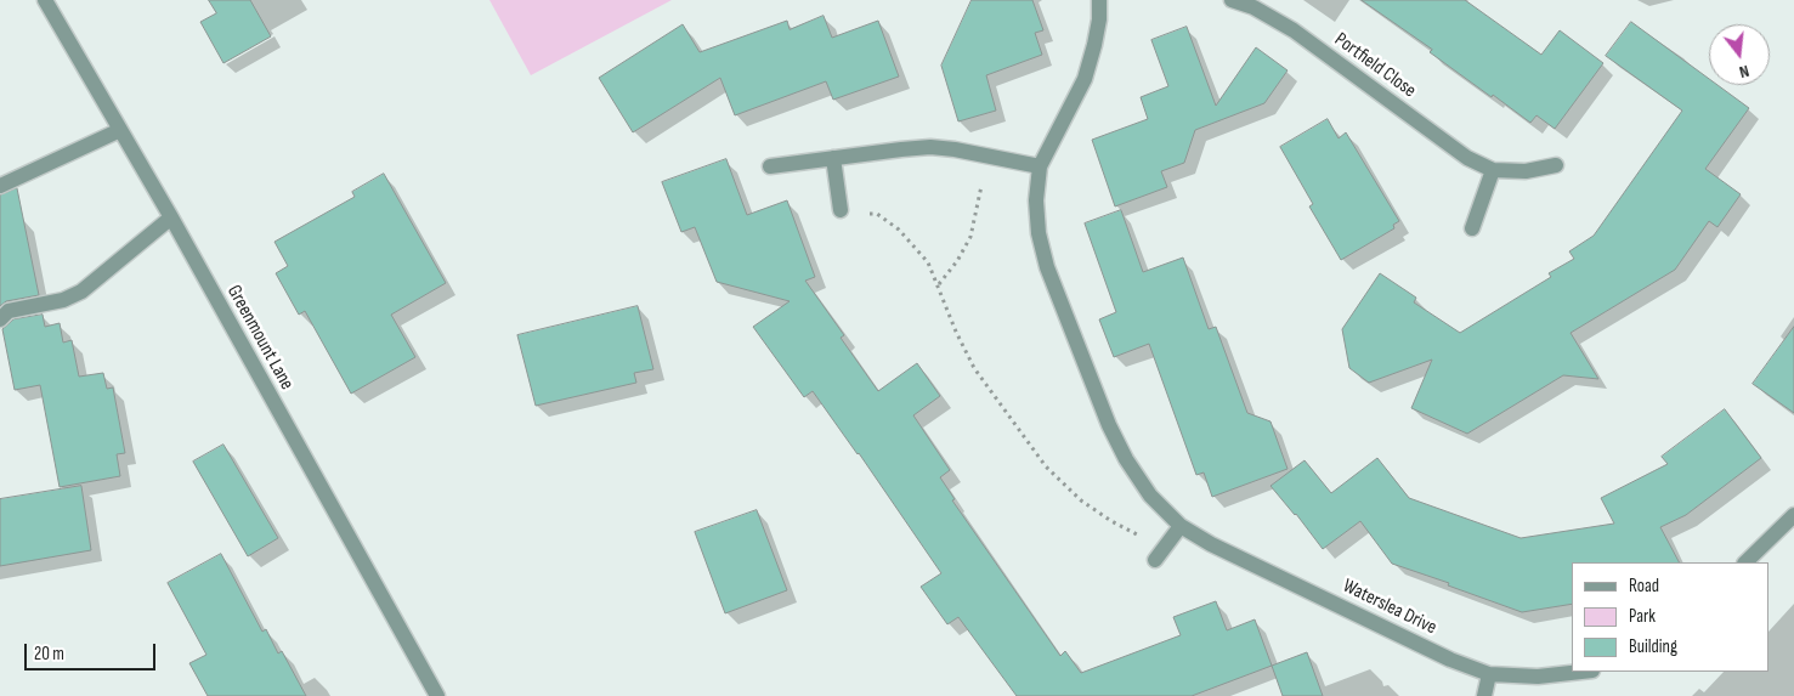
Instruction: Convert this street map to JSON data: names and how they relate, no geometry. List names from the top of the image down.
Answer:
{
  "streets": {
    "street": ["Portfield Close", "Greenmount Lane", "Waterslea Drive"]
  },
  "legend": ["Road", "Park", "Building"],
  "scale_bar": "20 m",
  "north": "bottom"
}
